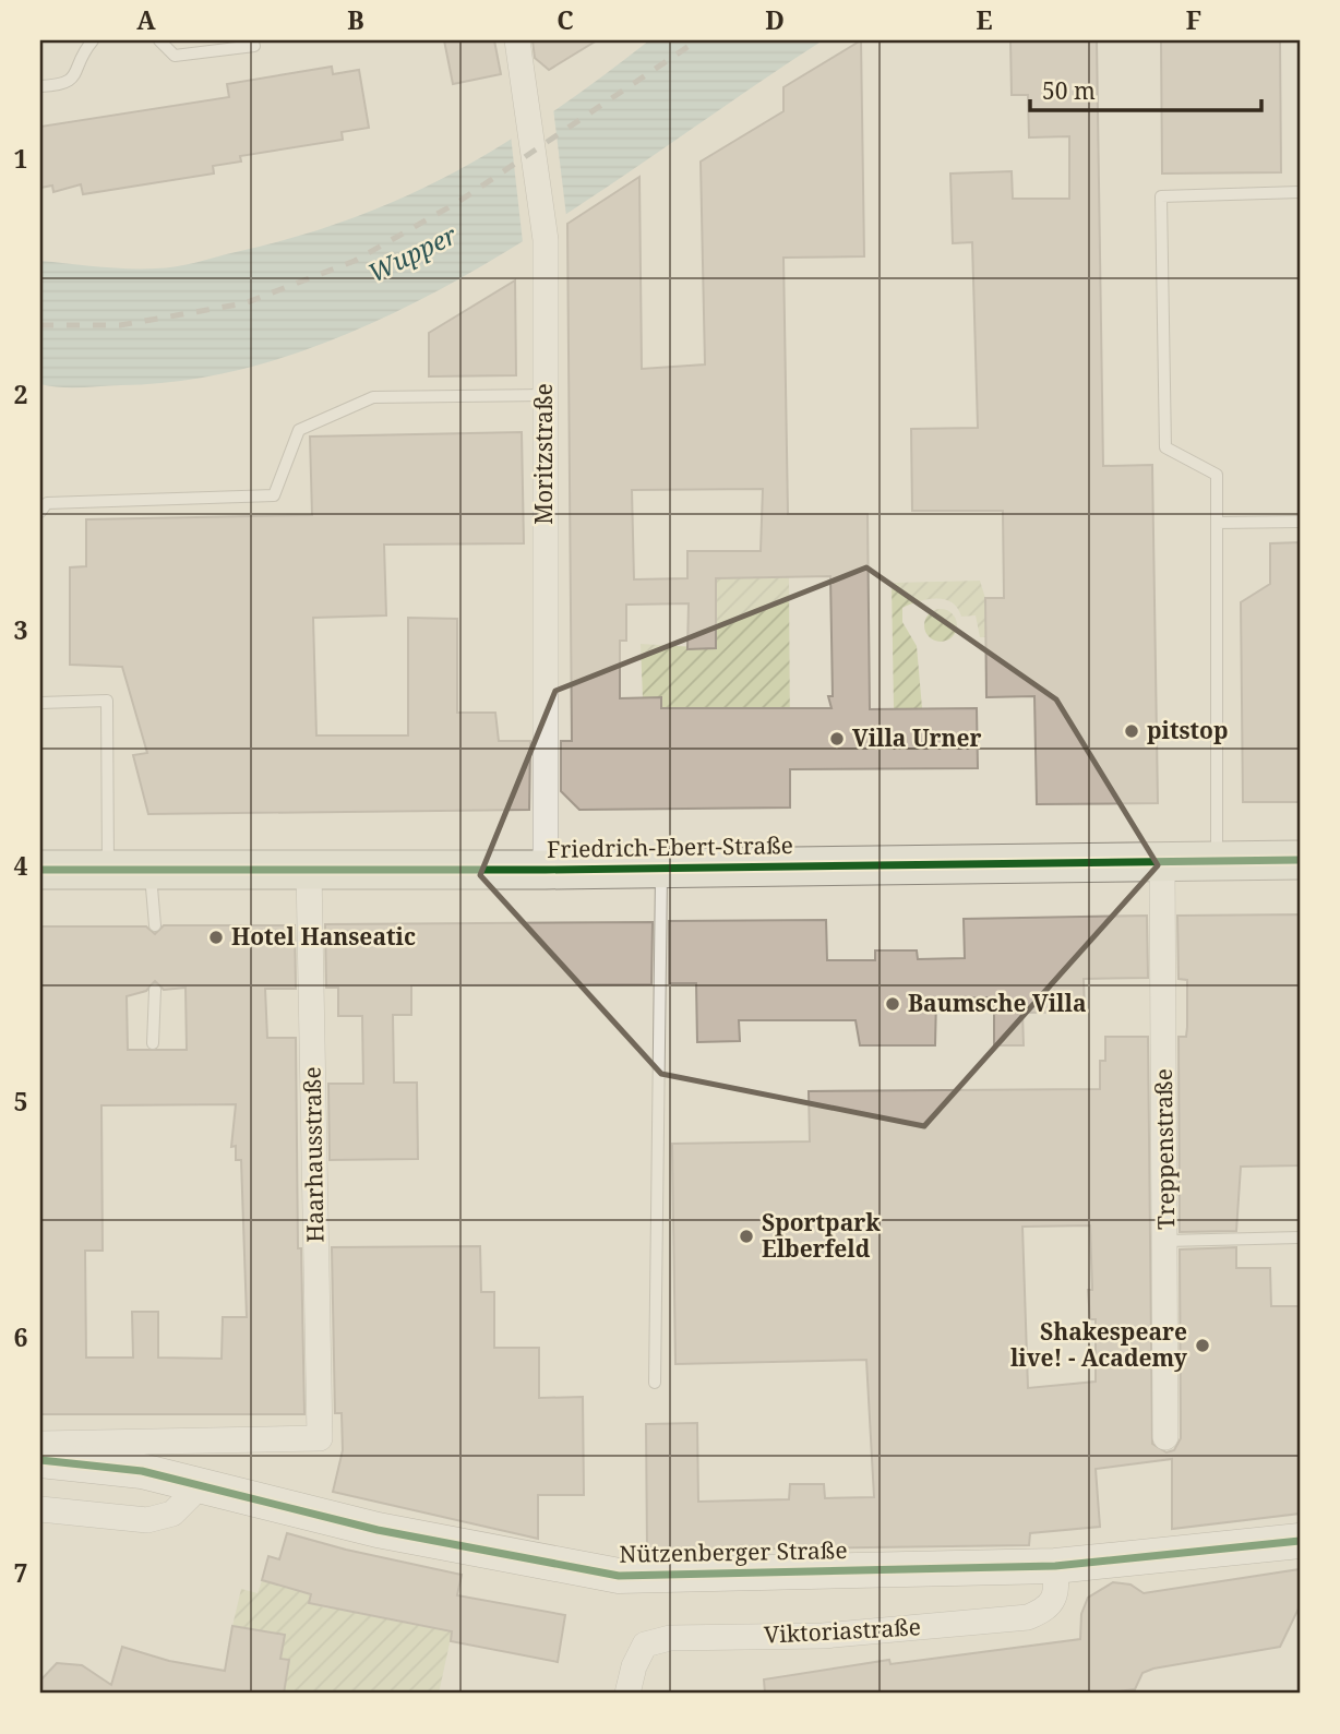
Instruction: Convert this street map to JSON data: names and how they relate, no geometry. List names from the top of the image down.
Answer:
{
  "streets": {
    "main road": ["Friedrich-Ebert-Straße"],
    "street": [
      "Moritzstraße",
      "Treppenstraße",
      "Haarhausstraße",
      "Nützenberger Straße",
      "Viktoriastraße"
    ]
  },
  "crossings": [
    ["Moritzstraße", "Friedrich-Ebert-Straße"],
    ["Friedrich-Ebert-Straße", "Treppenstraße"],
    ["Friedrich-Ebert-Straße", "Haarhausstraße"],
    ["Nützenberger Straße", "Viktoriastraße"]
  ],
  "water": ["Wupper"],
  "places": [
    "pitstop",
    "Villa Urner",
    "Hotel Hanseatic",
    "Baumsche Villa",
    "Sportpark Elberfeld",
    "Shakespeare live! - Academy"
  ],
  "scale_bar": "50 m",
  "grid": {
    "columns": [
      "A",
      "B",
      "C",
      "D",
      "E",
      "F"
    ],
    "rows": [
      "1",
      "2",
      "3",
      "4",
      "5",
      "6",
      "7"
    ]
  }
}
